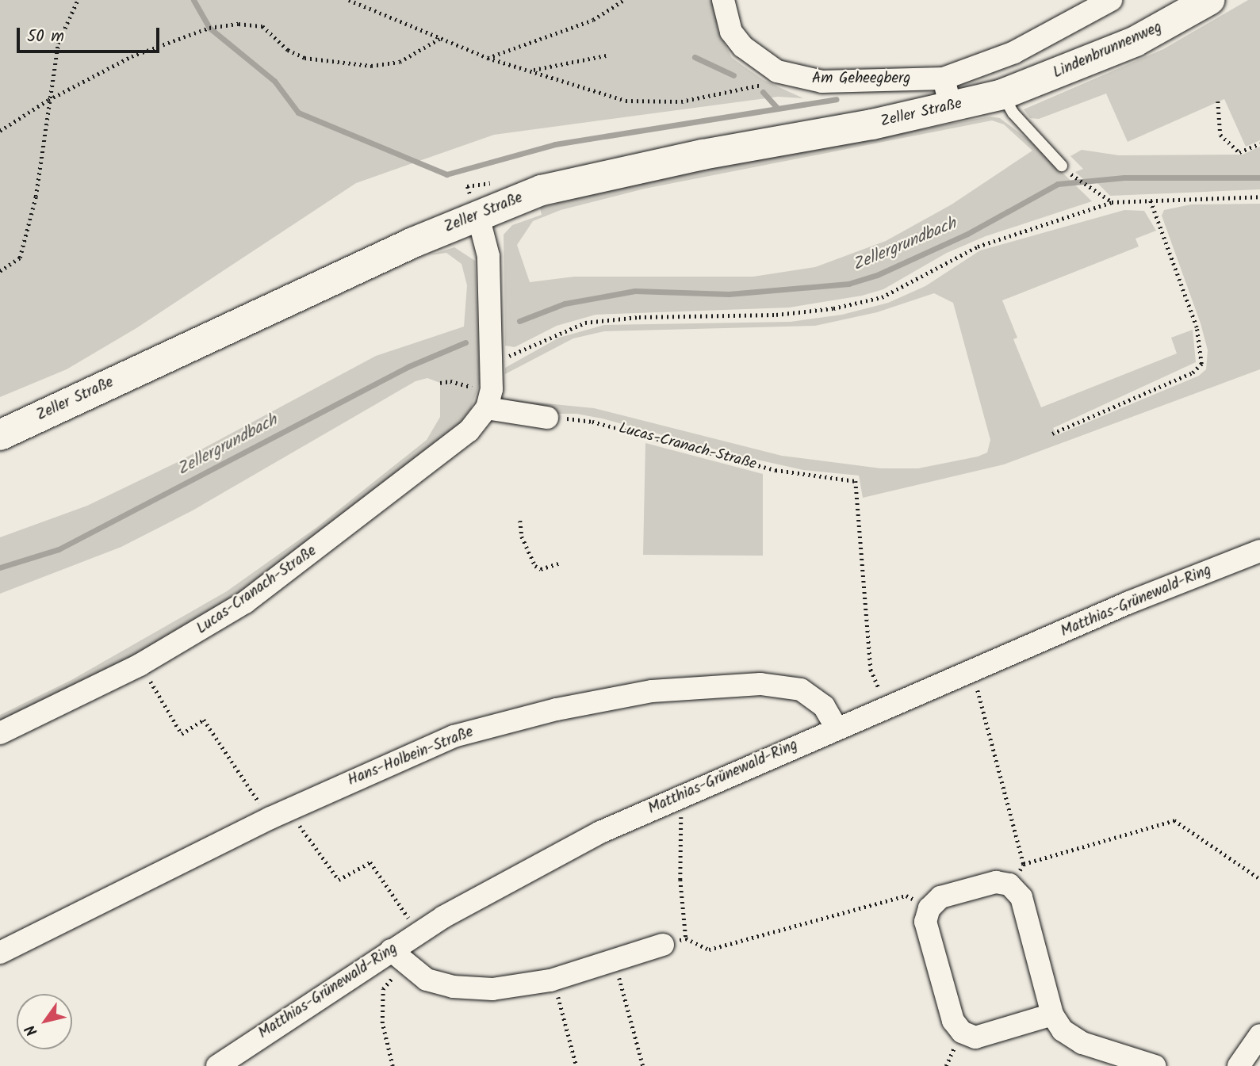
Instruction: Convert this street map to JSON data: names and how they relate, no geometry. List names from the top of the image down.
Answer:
{
  "streets": {
    "street": [
      "Lindenbrunnenweg",
      "Am Geheegberg",
      "Zeller Straße",
      "Lucas-Cranach-Straße",
      "Matthias-Grünewald-Ring",
      "Hans-Holbein-Straße"
    ]
  },
  "crossings": [
    ["Lindenbrunnenweg", "Zeller Straße"],
    ["Matthias-Grünewald-Ring", "Hans-Holbein-Straße"]
  ],
  "water": ["Zellergrundbach"],
  "scale_bar": "50 m",
  "north": "bottom left"
}
